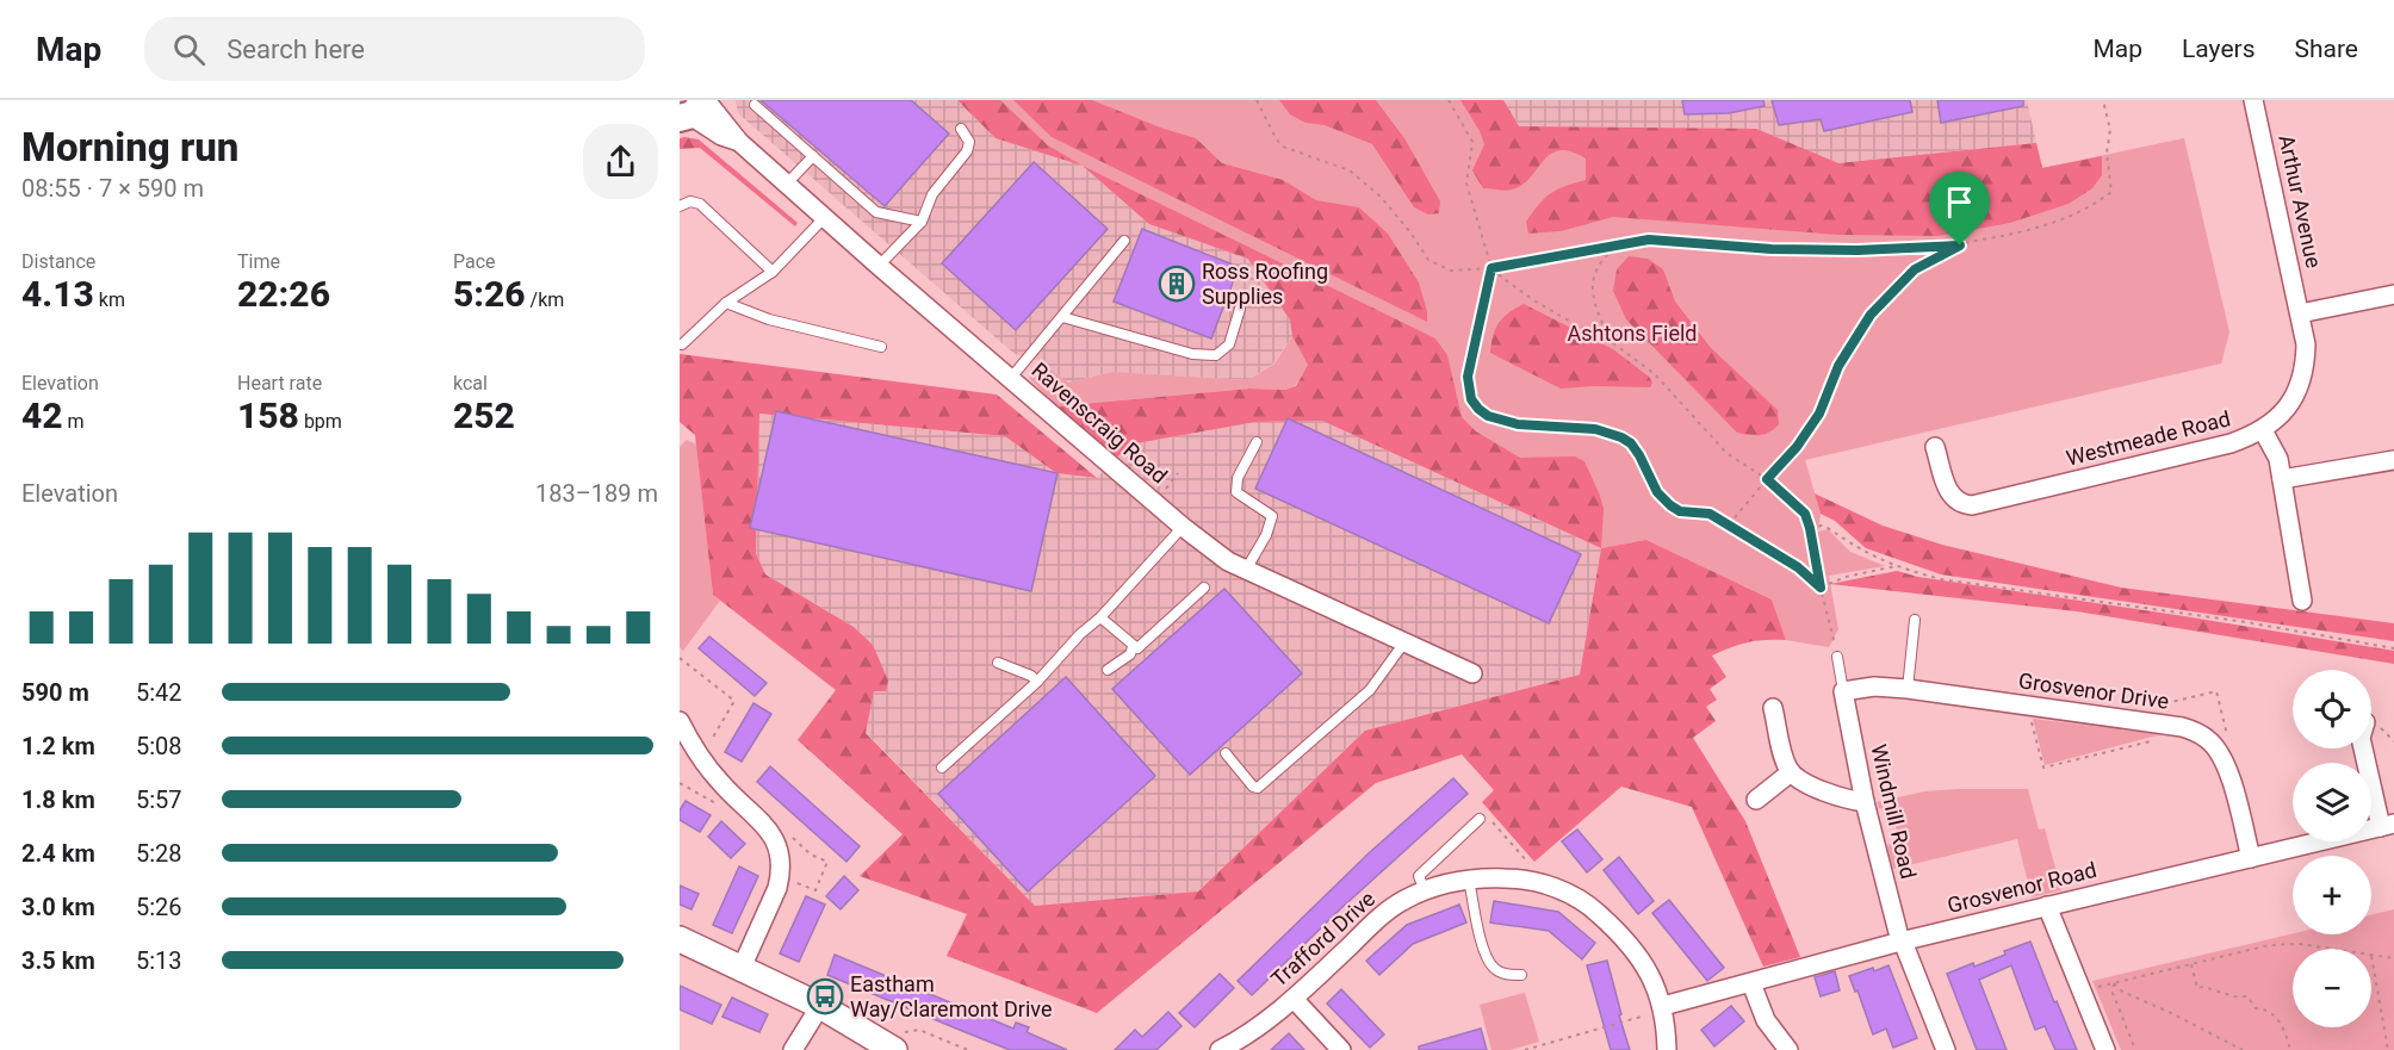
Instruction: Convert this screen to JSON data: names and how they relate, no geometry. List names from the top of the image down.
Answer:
{
  "streets": {
    "street": [
      "Arthur Avenue",
      "Ravenscraig Road",
      "Westmeade Road",
      "Grosvenor Drive",
      "Windmill Road",
      "Grosvenor Road",
      "Trafford Drive"
    ]
  },
  "crossings": [
    ["Arthur Avenue", "Westmeade Road"],
    ["Grosvenor Drive", "Windmill Road"],
    ["Grosvenor Drive", "Grosvenor Road"],
    ["Windmill Road", "Grosvenor Road"],
    ["Grosvenor Road", "Trafford Drive"]
  ],
  "parks": ["Ashtons Field"],
  "places": {
    "building": ["Ross Roofing Supplies"],
    "bus stop": ["Eastham Way/Claremont Drive"]
  },
  "page": {
    "header": "Map",
    "search": "Search here",
    "nav": ["Map", "Layers", "Share"],
    "heading": ["Morning run", "08:55 · 7 × 590 m"],
    "stats": [
      ["Distance", "4.13 km"],
      ["Time", "22:26"],
      ["Pace", "5:26 /km"],
      ["Elevation", "42 m"],
      ["Heart rate", "158 bpm"],
      ["kcal", "252"]
    ],
    "chart": ["Elevation", "183–189 m"],
    "list": [
      {
        "name": "590 m",
        "note": "5:42"
      },
      {
        "name": "1.2 km",
        "note": "5:08"
      },
      {
        "name": "1.8 km",
        "note": "5:57"
      },
      {
        "name": "2.4 km",
        "note": "5:28"
      },
      {
        "name": "3.0 km",
        "note": "5:26"
      },
      {
        "name": "3.5 km",
        "note": "5:13"
      }
    ],
    "map_buttons": ["+", "−"]
  }
}
